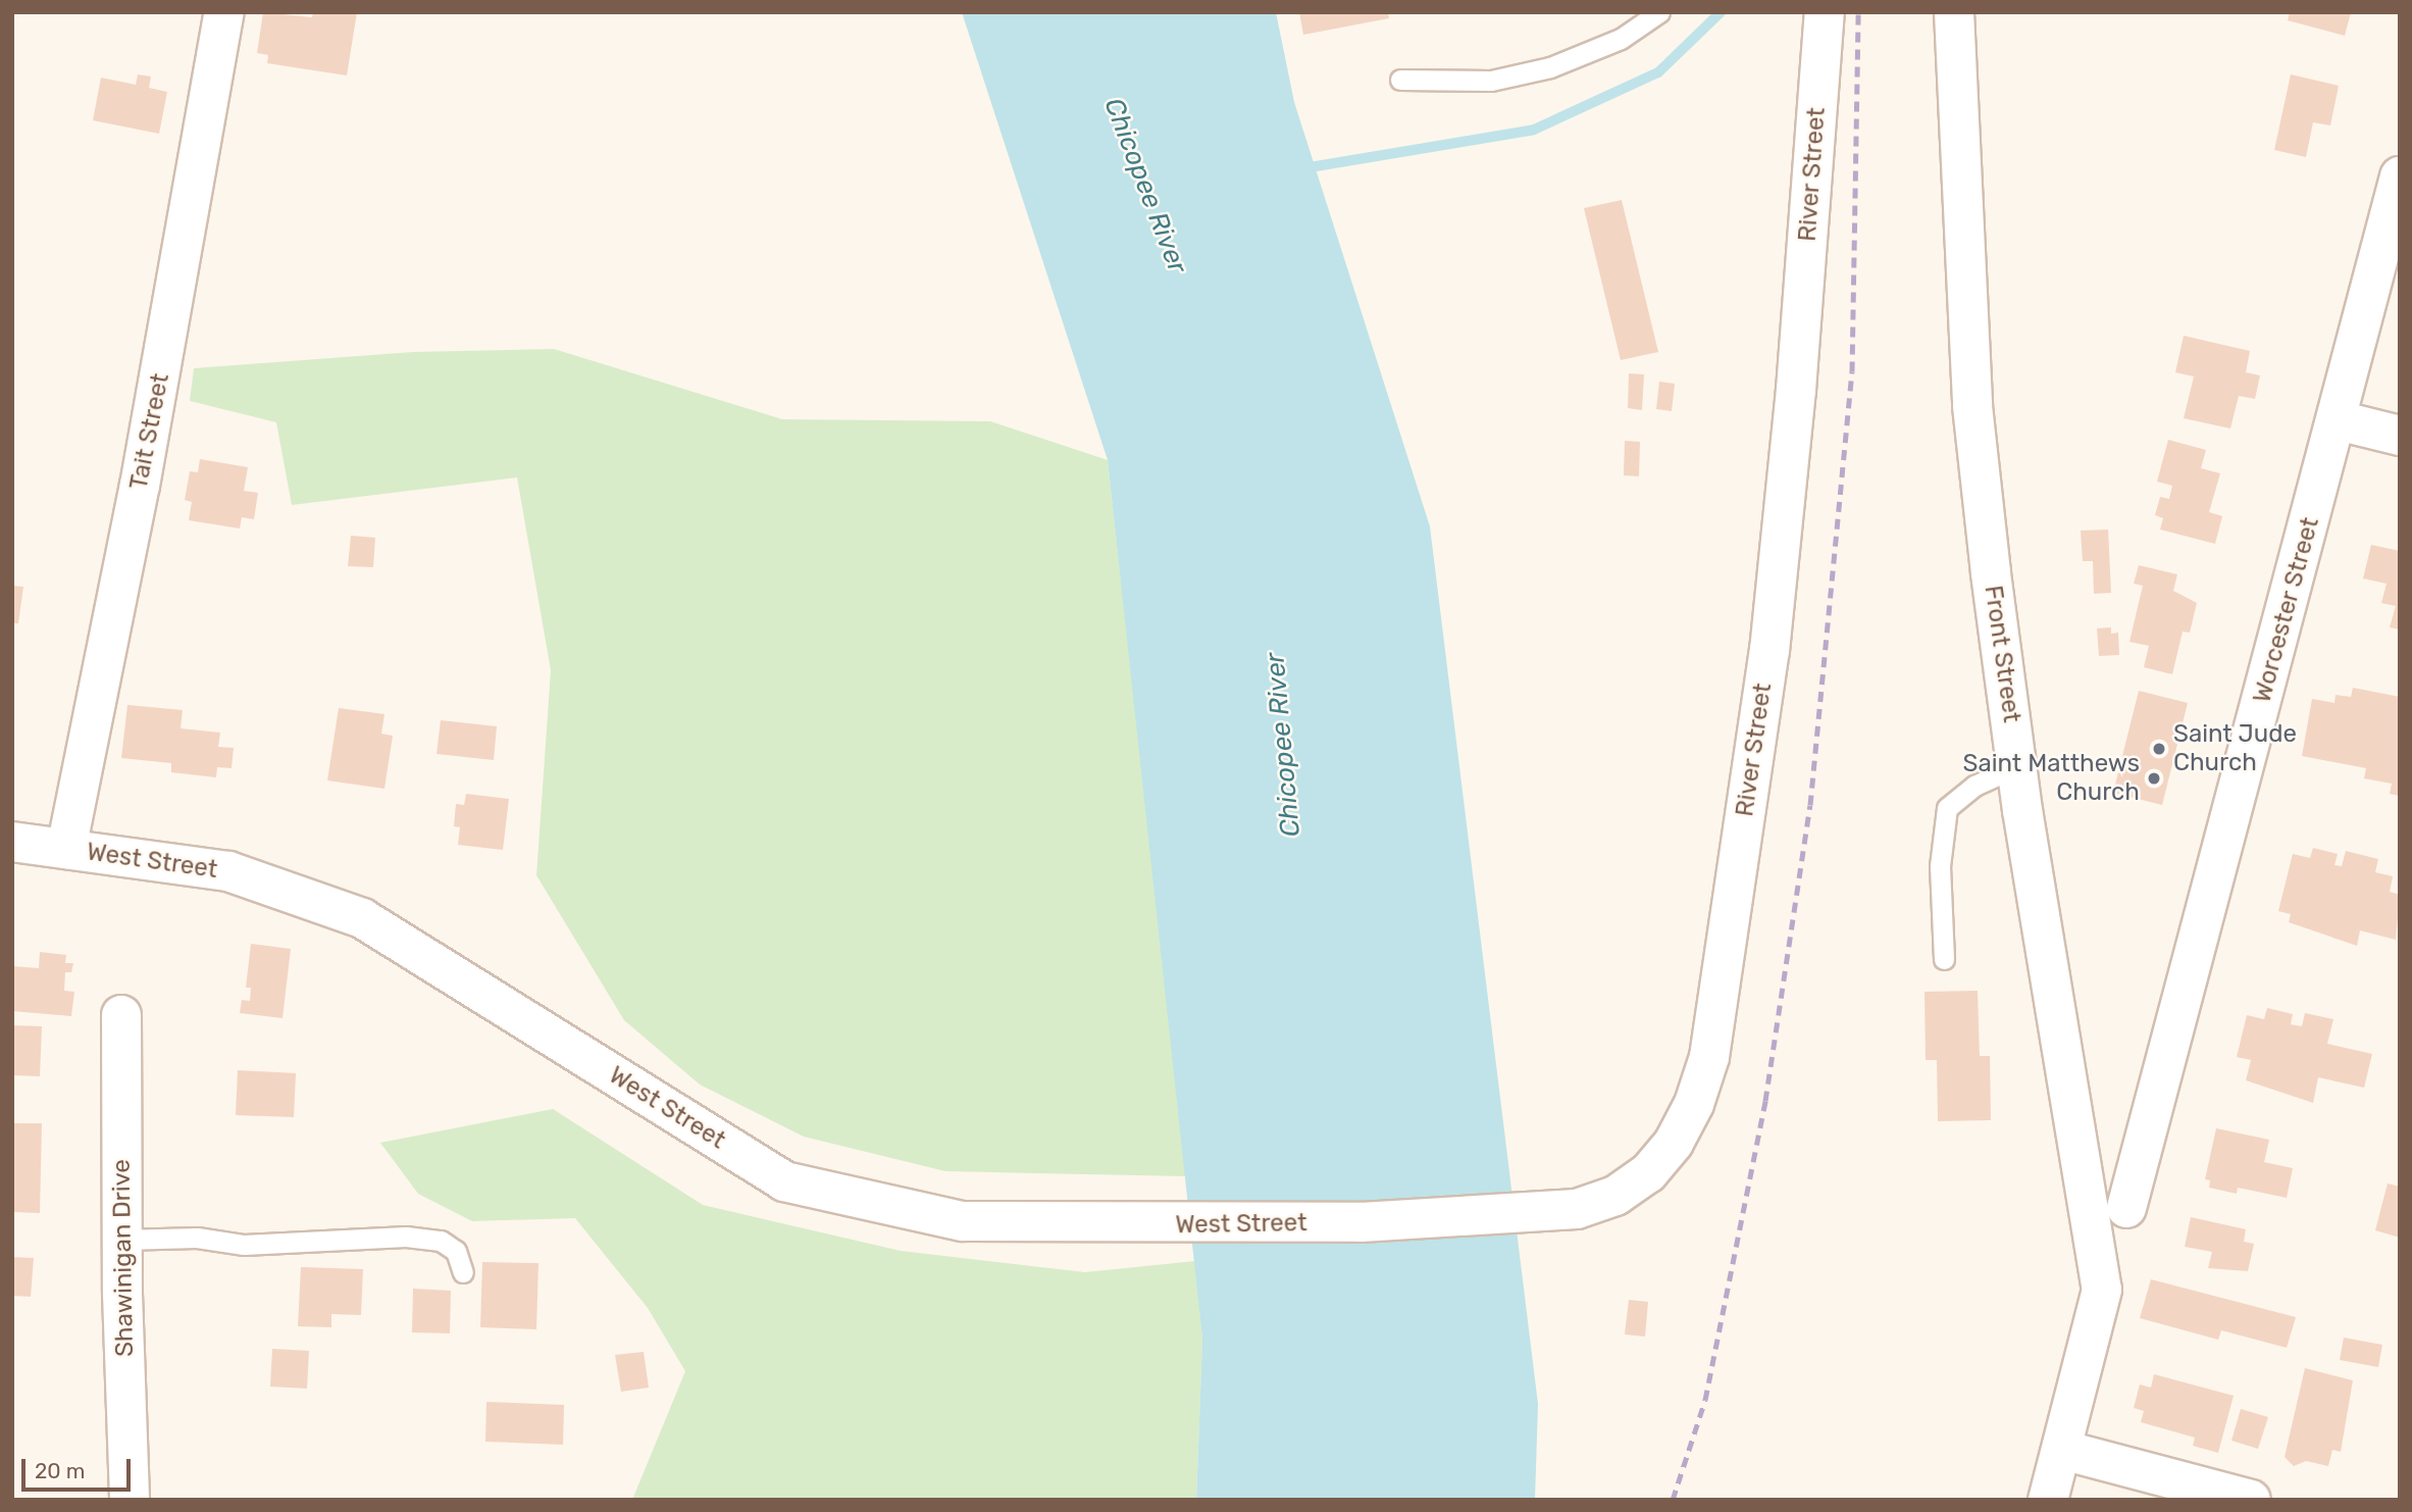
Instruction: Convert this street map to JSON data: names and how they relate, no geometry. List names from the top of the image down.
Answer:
{
  "streets": {
    "main road": [
      "River Street",
      "Tait Street",
      "Worcester Street",
      "Front Street",
      "West Street",
      "Shawinigan Drive"
    ]
  },
  "crossings": [
    ["River Street", "West Street"],
    ["Tait Street", "West Street"]
  ],
  "water": ["Chicopee River"],
  "places": ["Saint Jude Church", "Saint Matthews Church"],
  "scale_bar": "20 m"
}
